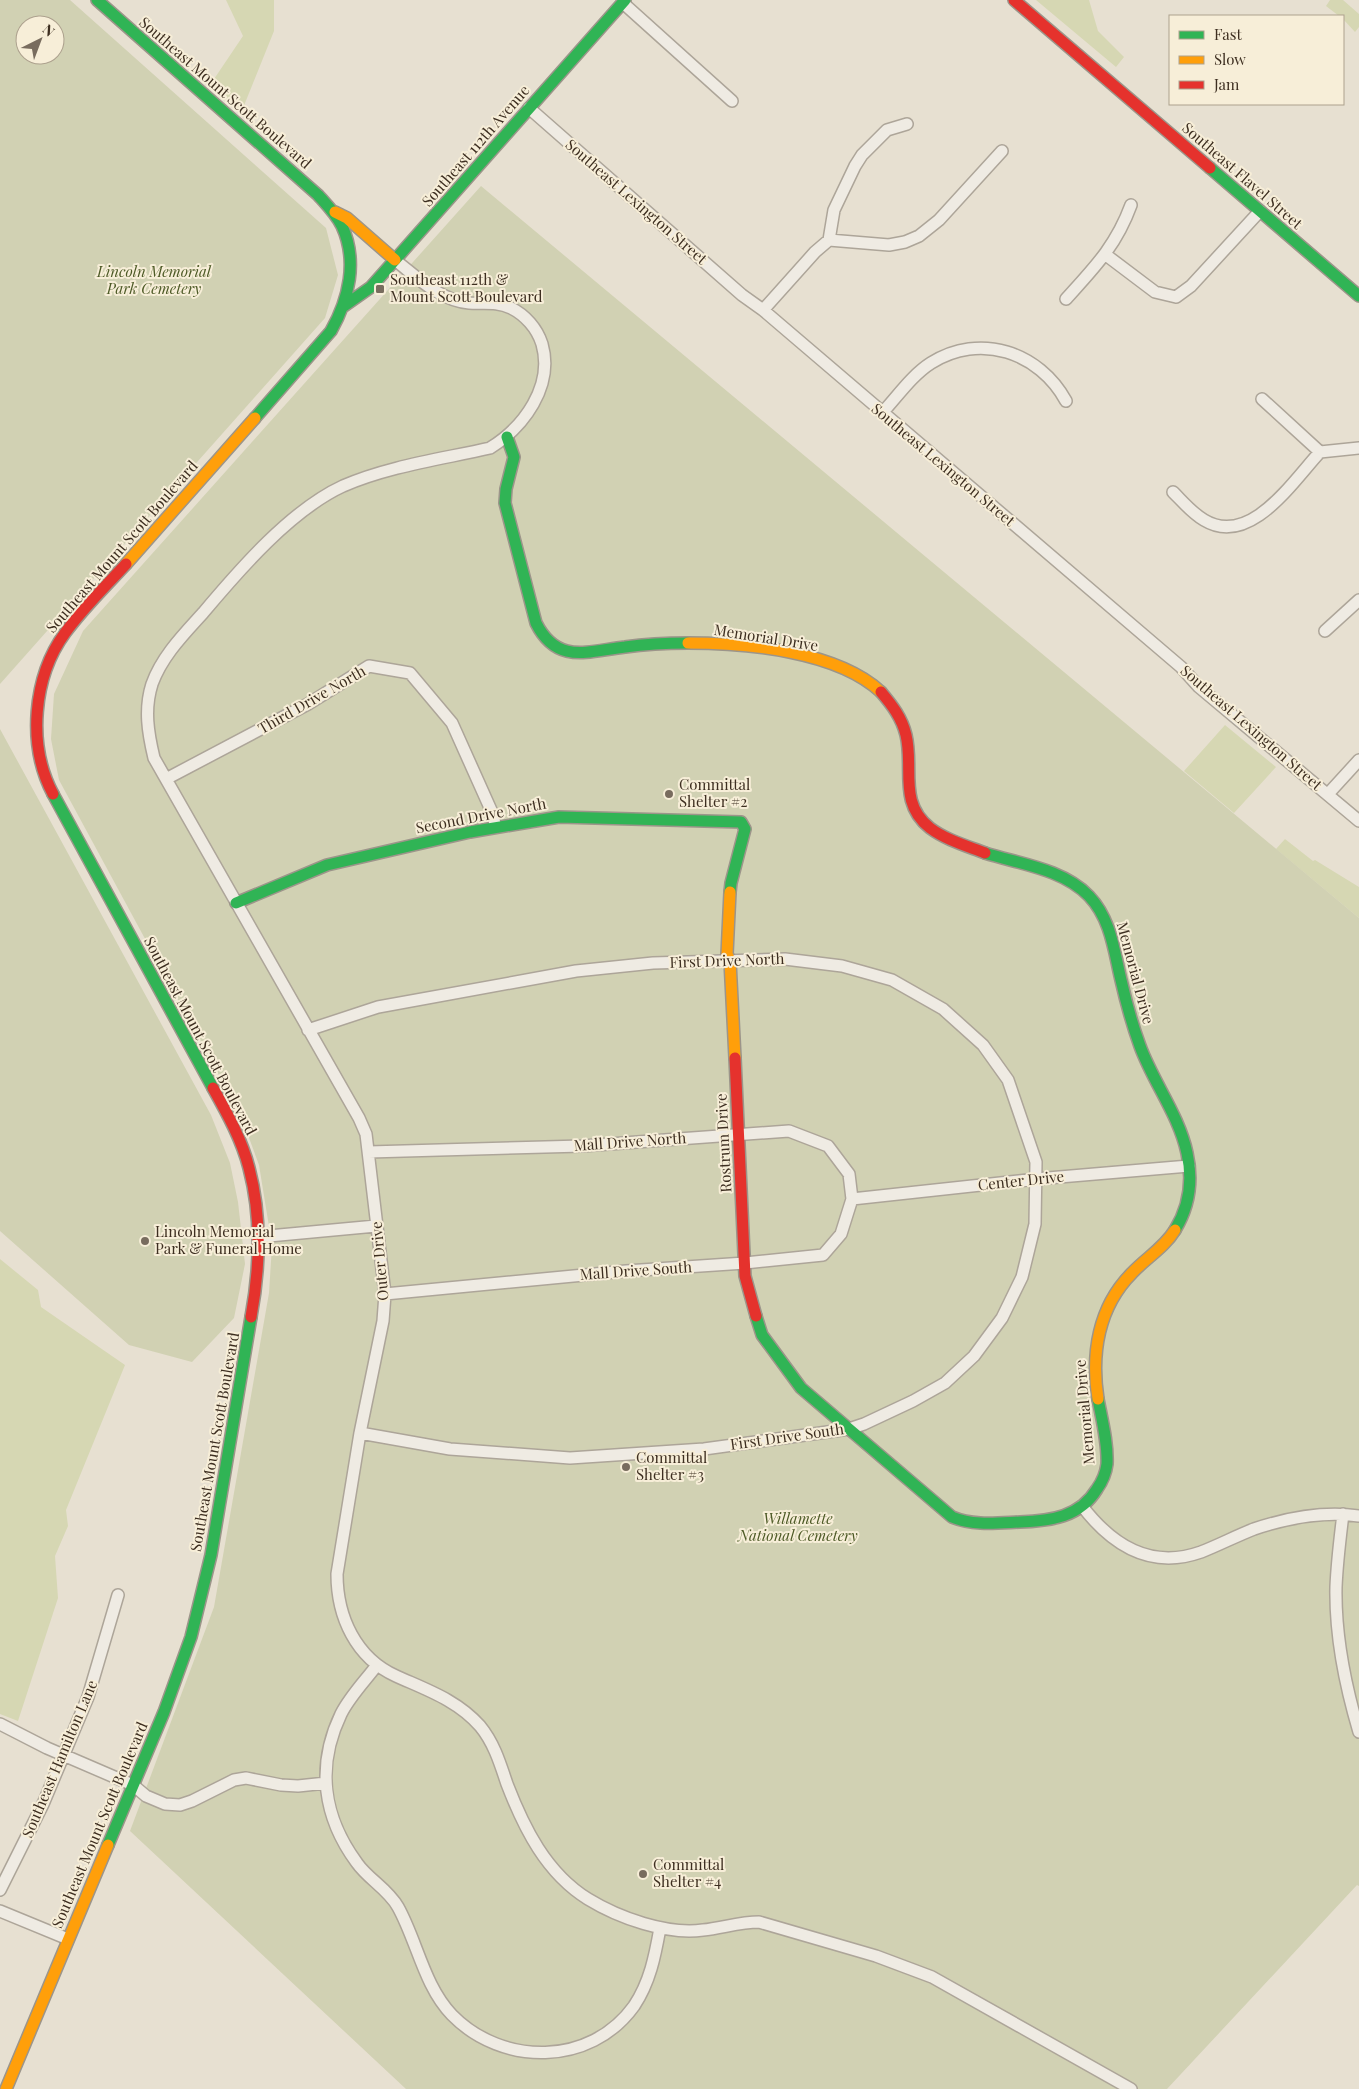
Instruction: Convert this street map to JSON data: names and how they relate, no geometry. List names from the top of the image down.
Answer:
{
  "streets": {
    "street": [
      "Southeast Mount Scott Boulevard",
      "Southeast 112th Avenue",
      "Southeast Flavel Street",
      "Southeast Lexington Street",
      "Memorial Drive",
      "Third Drive North",
      "Second Drive North",
      "First Drive North",
      "Mall Drive North",
      "Rostrum Drive",
      "Center Drive",
      "Outer Drive",
      "Mall Drive South",
      "First Drive South",
      "Southeast Hamilton Lane"
    ]
  },
  "crossings": [
    ["Southeast Mount Scott Boulevard", "Southeast 112th Avenue"],
    ["Southeast 112th Avenue", "Southeast Lexington Street"],
    ["Memorial Drive", "Rostrum Drive"],
    ["Memorial Drive", "Center Drive"],
    ["Memorial Drive", "Outer Drive"],
    ["Memorial Drive", "First Drive South"],
    ["Third Drive North", "Second Drive North"],
    ["Third Drive North", "Outer Drive"],
    ["Second Drive North", "Rostrum Drive"],
    ["Second Drive North", "Outer Drive"],
    ["First Drive North", "Rostrum Drive"],
    ["First Drive North", "Center Drive"],
    ["First Drive North", "Outer Drive"],
    ["First Drive North", "First Drive South"],
    ["Mall Drive North", "Rostrum Drive"],
    ["Mall Drive North", "Center Drive"],
    ["Mall Drive North", "Outer Drive"],
    ["Mall Drive North", "Mall Drive South"],
    ["Rostrum Drive", "Mall Drive South"],
    ["Rostrum Drive", "First Drive South"],
    ["Center Drive", "Mall Drive South"],
    ["Center Drive", "First Drive South"],
    ["Outer Drive", "Mall Drive South"],
    ["Outer Drive", "First Drive South"]
  ],
  "parks": ["Lincoln Memorial Park Cemetery", "Willamette National Cemetery"],
  "places": {
    "transit": ["Southeast 112th & Mount Scott Boulevard"],
    "other": [
      "Committal Shelter #2",
      "Lincoln Memorial Park & Funeral Home",
      "Committal Shelter #3",
      "Committal Shelter #4"
    ]
  },
  "legend": ["Fast", "Slow", "Jam"],
  "north": "top right"
}
